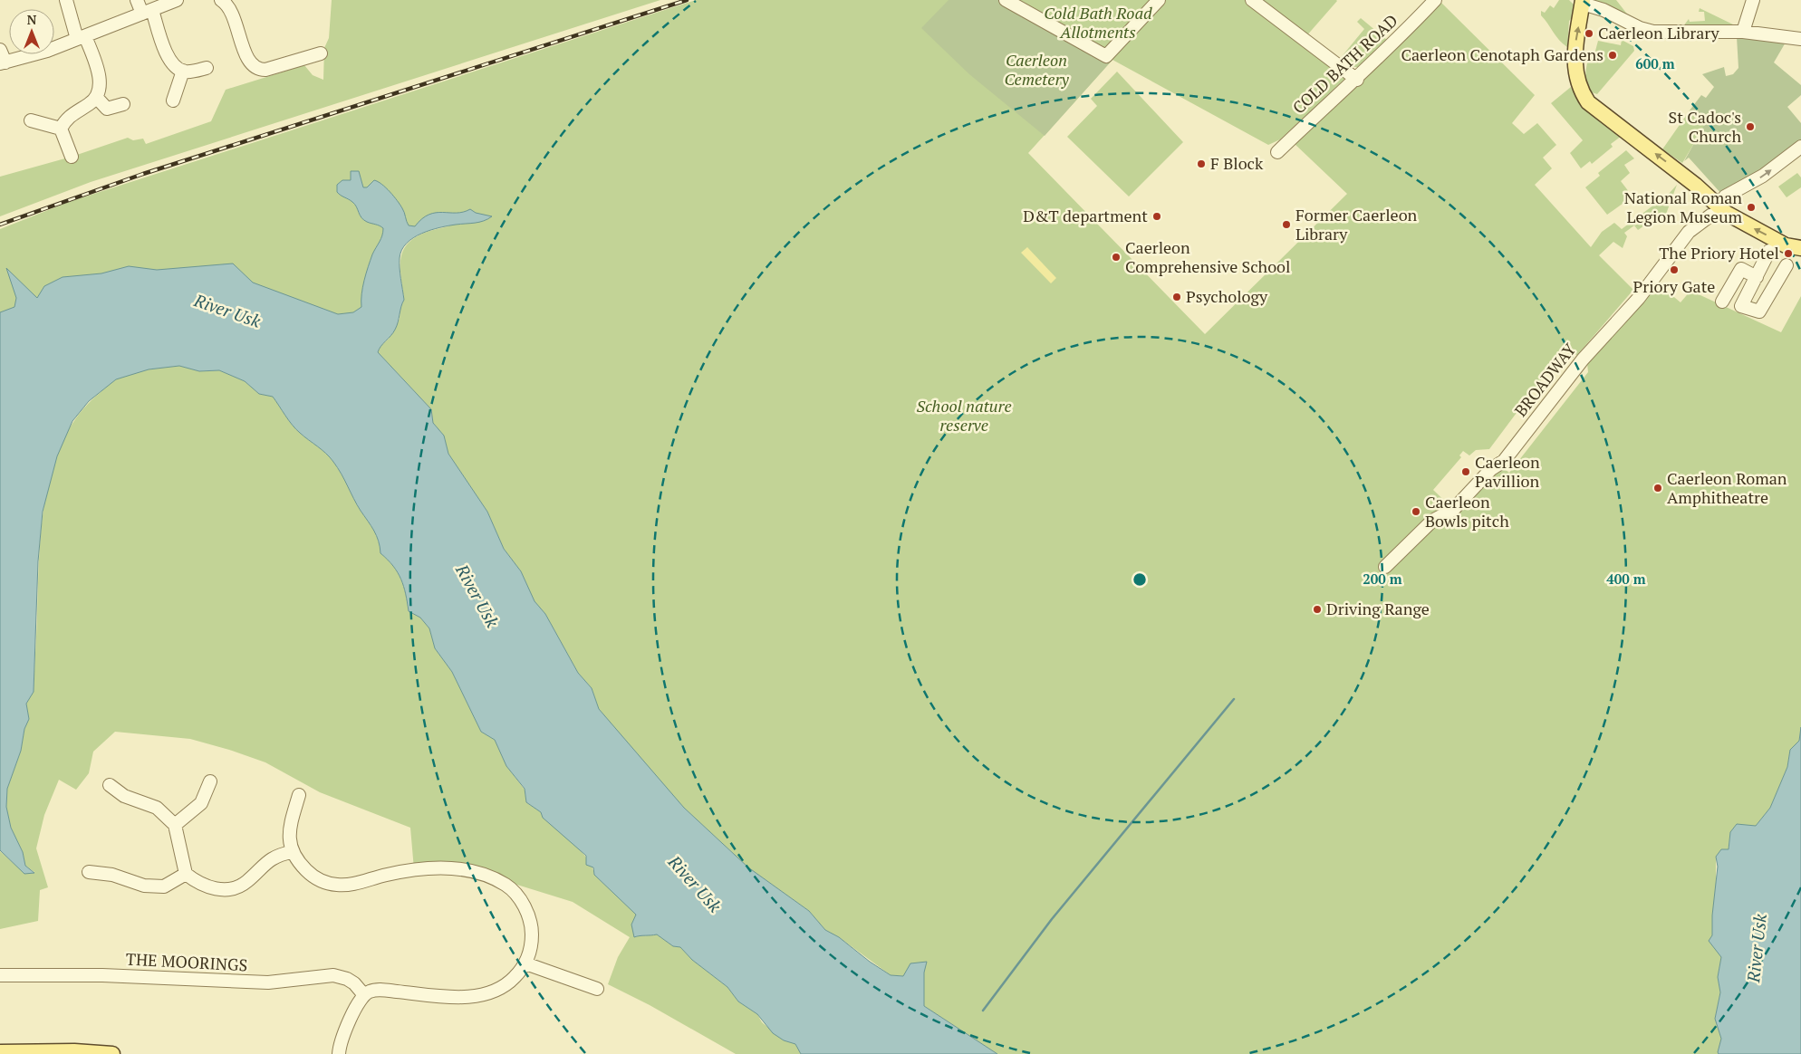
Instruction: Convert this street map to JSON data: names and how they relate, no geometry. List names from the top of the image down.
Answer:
{
  "streets": {
    "street": ["COLD BATH ROAD", "BROADWAY", "THE MOORINGS"]
  },
  "water": ["River Usk"],
  "parks": ["Cold Bath Road Allotments", "Caerleon Cemetery", "School nature reserve"],
  "places": [
    "Caerleon Library",
    "Caerleon Cenotaph Gardens",
    "St Cadoc's Church",
    "F Block",
    "National Roman Legion Museum",
    "D&T department",
    "Former Caerleon Library",
    "The Priory Hotel",
    "Caerleon Comprehensive School",
    "Priory Gate",
    "Psychology",
    "Caerleon Pavillion",
    "Caerleon Roman Amphitheatre",
    "Caerleon Bowls pitch",
    "Driving Range"
  ],
  "north": "top",
  "rings": ["600 m", "200 m", "400 m"]
}
